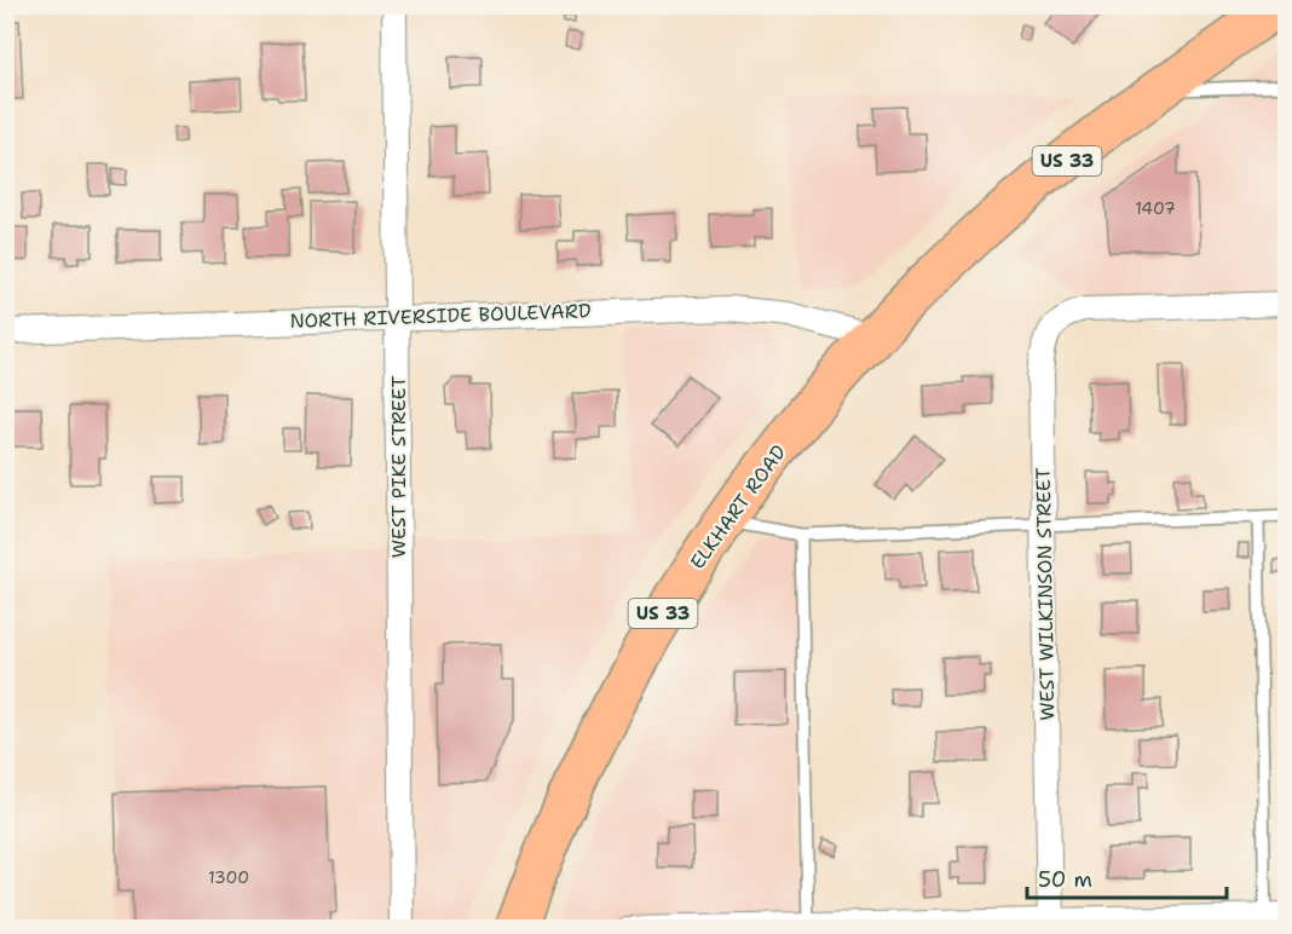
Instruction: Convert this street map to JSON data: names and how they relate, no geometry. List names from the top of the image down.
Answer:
{
  "streets": {
    "highway": ["US 33", "ELKHART ROAD"],
    "street": ["NORTH RIVERSIDE BOULEVARD", "WEST PIKE STREET", "WEST WILKINSON STREET"]
  },
  "crossings": [
    ["US 33", "NORTH RIVERSIDE BOULEVARD"],
    ["US 33", "ELKHART ROAD"],
    ["NORTH RIVERSIDE BOULEVARD", "WEST PIKE STREET"],
    ["NORTH RIVERSIDE BOULEVARD", "ELKHART ROAD"]
  ],
  "house_numbers": ["1407", "1300"],
  "scale_bar": "50 m"
}
